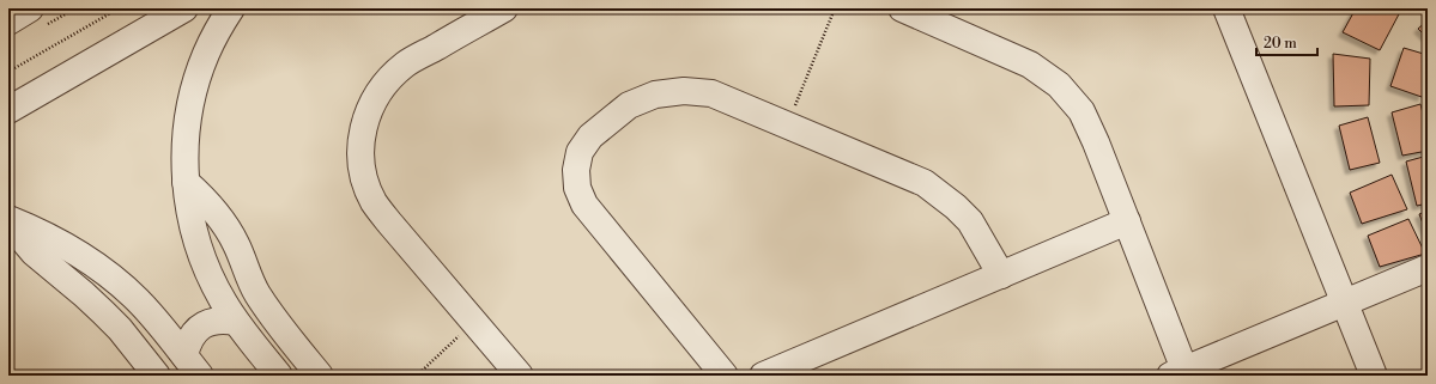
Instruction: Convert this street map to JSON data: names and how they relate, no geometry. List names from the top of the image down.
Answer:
{
  "scale_bar": "20 m"
}
